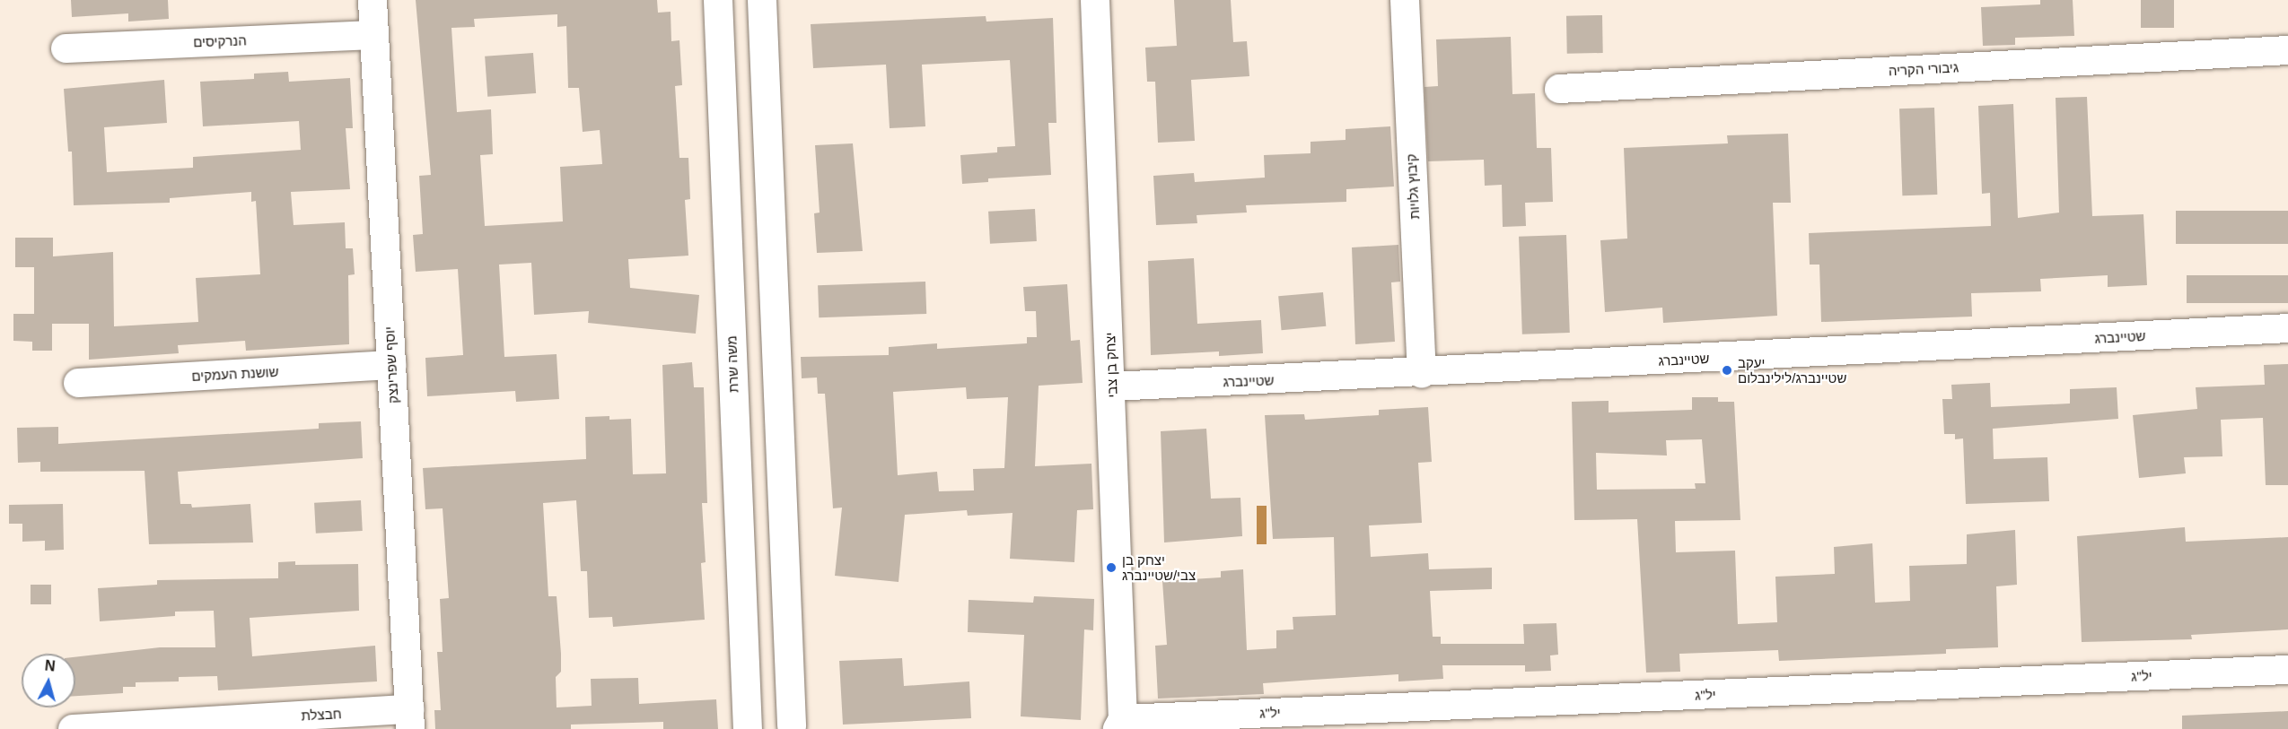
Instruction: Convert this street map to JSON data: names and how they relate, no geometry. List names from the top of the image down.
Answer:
{
  "streets": {
    "street": [
      "הנרקיסים",
      "גיבורי הקריה",
      "קיבוץ גלויות",
      "שטיינברג",
      "משה שרת",
      "יוסף שפרינצק",
      "יצחק בן צבי",
      "שושנת העמקים",
      "יל\"ג",
      "חבצלת"
    ]
  },
  "crossings": [
    ["הנרקיסים", "יוסף שפרינצק"],
    ["קיבוץ גלויות", "שטיינברג"],
    ["שטיינברג", "יצחק בן צבי"],
    ["יוסף שפרינצק", "שושנת העמקים"],
    ["יוסף שפרינצק", "חבצלת"],
    ["יצחק בן צבי", "יל\"ג"]
  ],
  "places": ["יעקב שטיינברג/לילינבלום", "יצחק בן צבי/שטיינברג"],
  "north": "top"
}
